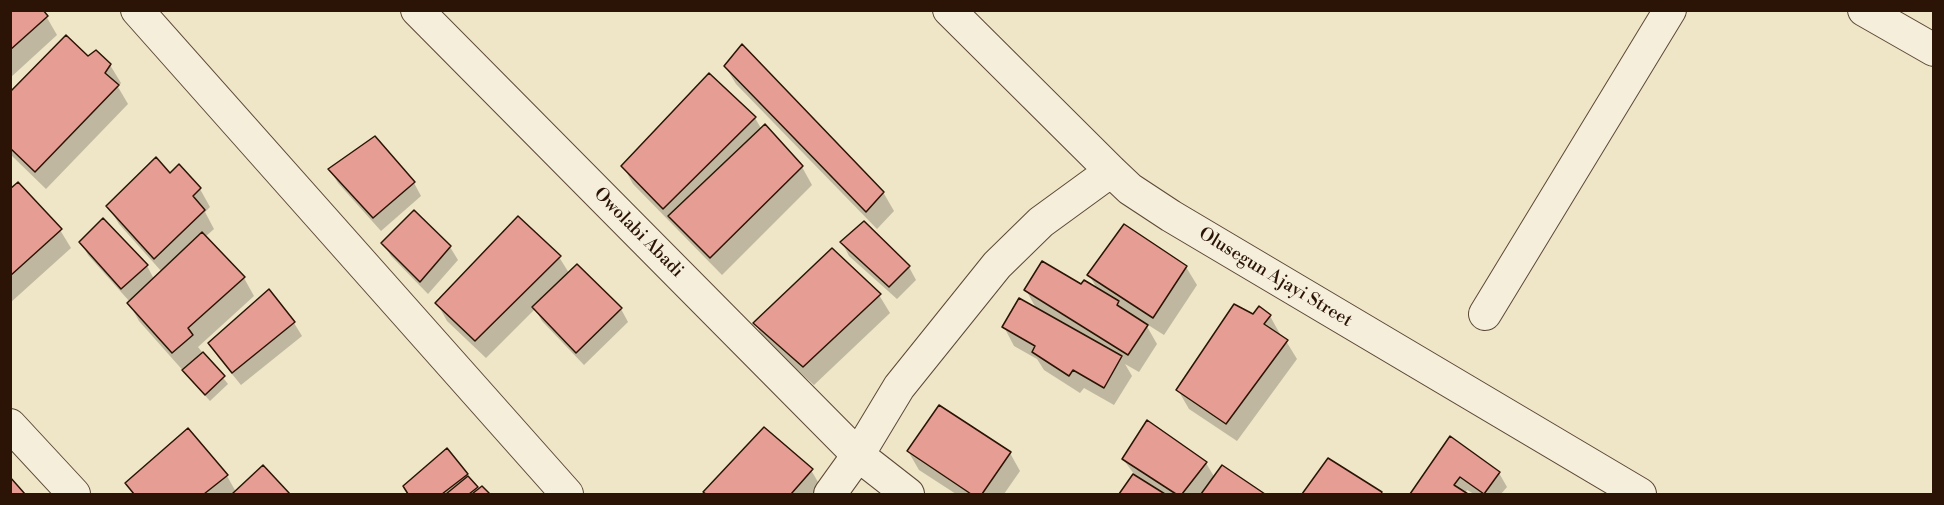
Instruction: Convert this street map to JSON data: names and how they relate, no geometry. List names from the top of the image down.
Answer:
{
  "streets": {
    "street": ["Owolabi Abadi", "Olusegun Ajayi Street"]
  }
}
